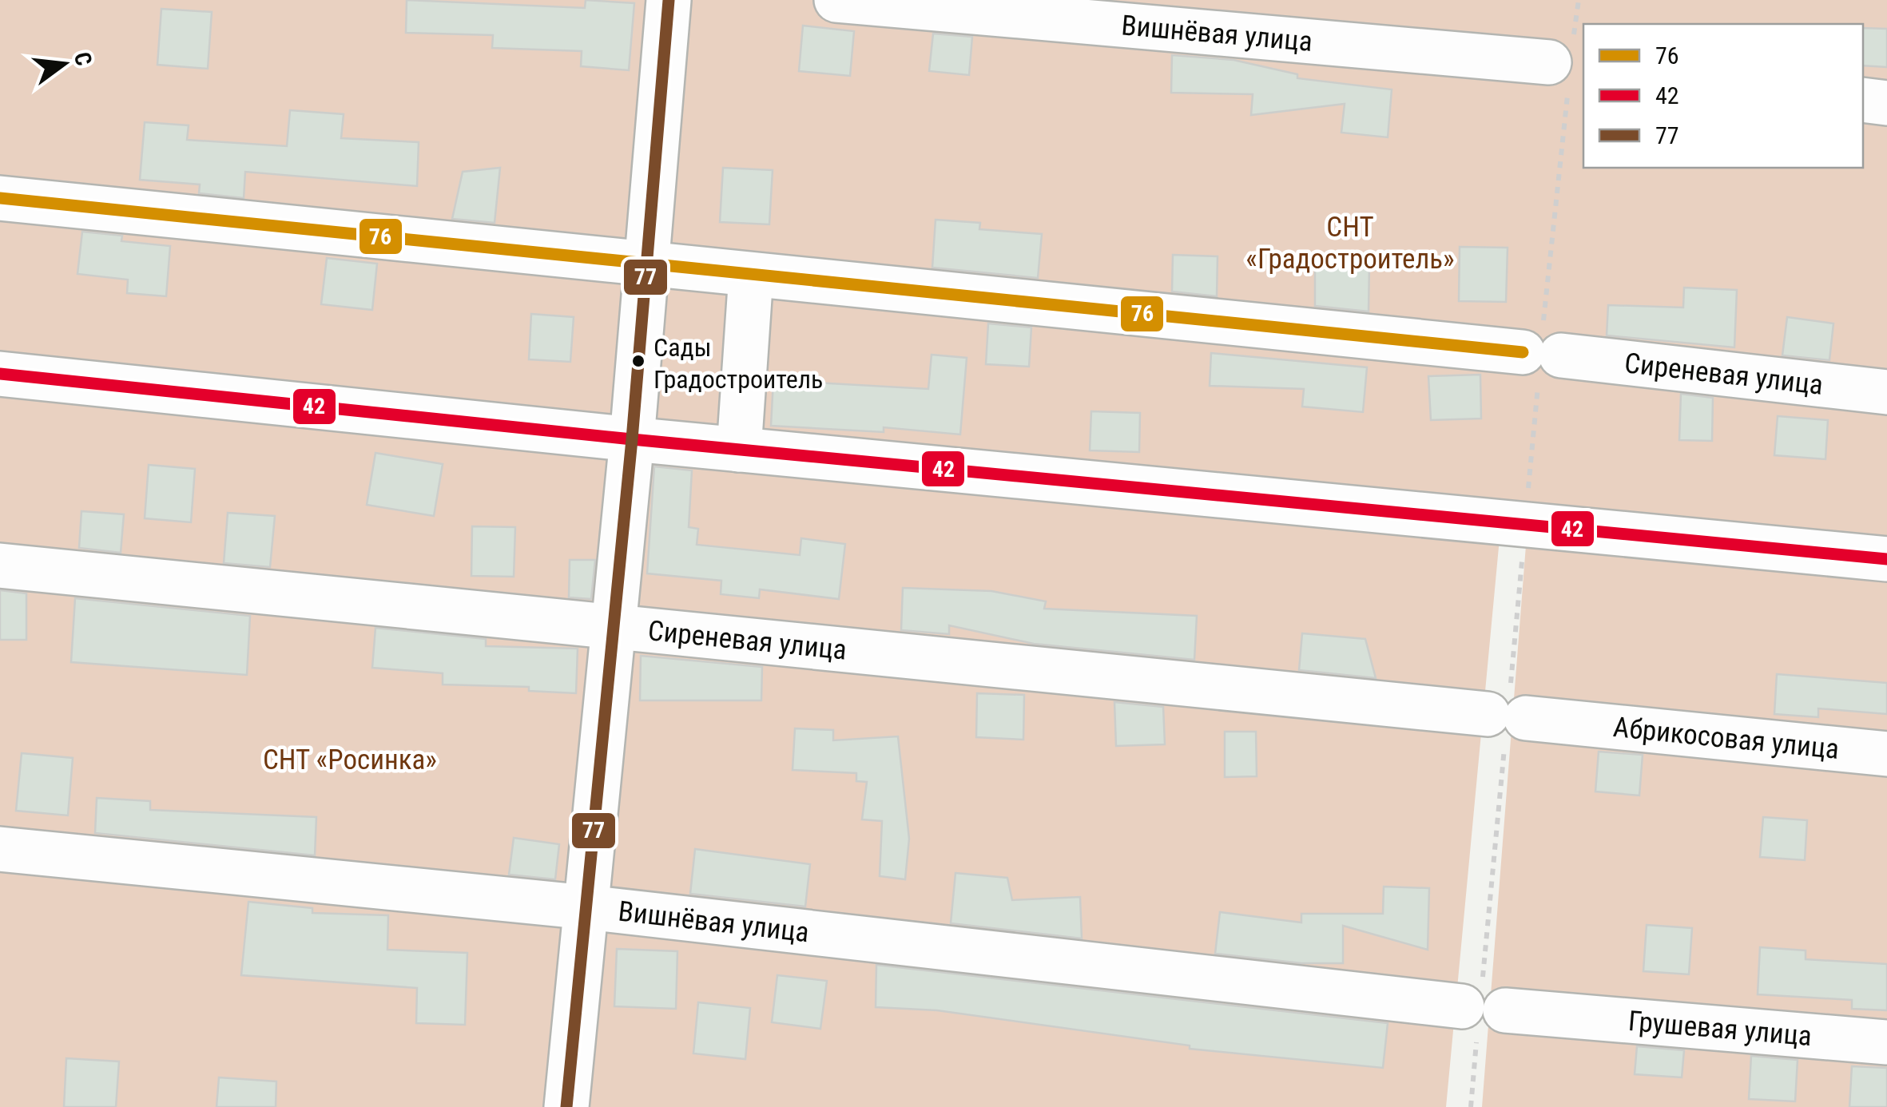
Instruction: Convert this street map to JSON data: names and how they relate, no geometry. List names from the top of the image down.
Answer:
{
  "streets": {
    "street": [
      "Вишнёвая улица",
      "Сиреневая улица",
      "Абрикосовая улица",
      "Грушевая улица"
    ]
  },
  "crossings": [
    ["Сиреневая улица", "Абрикосовая улица"]
  ],
  "parks": ["СНТ «Градостроитель»", "СНТ «Росинка»"],
  "places": ["Сады Градостроитель"],
  "lines": ["transit line 77", "transit line 76", "transit line 42"],
  "legend": ["76", "42", "77"],
  "north": "right"
}
